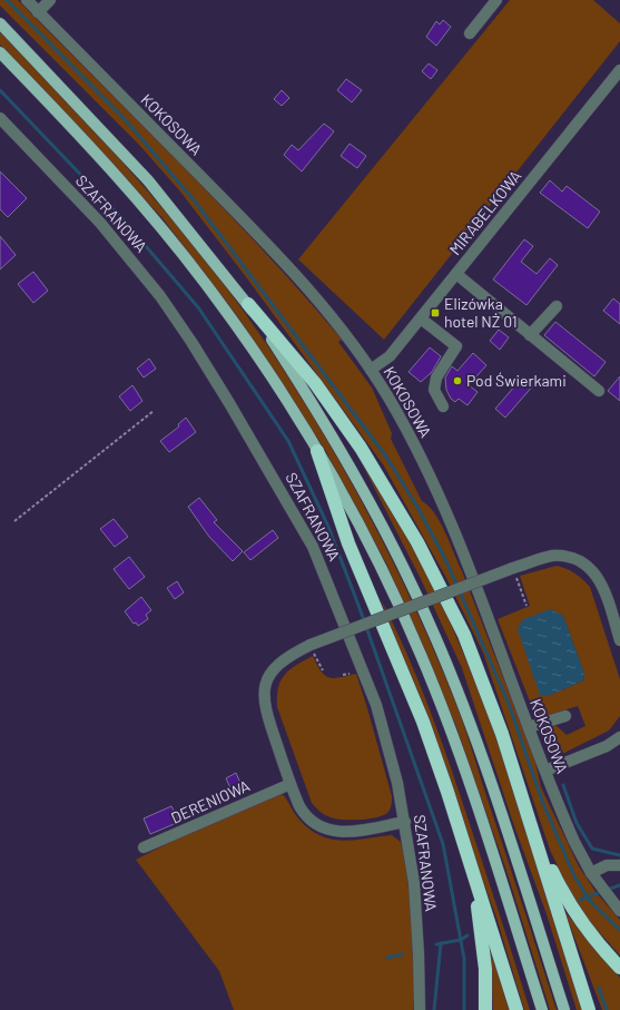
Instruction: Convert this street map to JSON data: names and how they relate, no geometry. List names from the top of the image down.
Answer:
{
  "streets": {
    "street": [
      "KOKOSOWA",
      "MIRABELKOWA",
      "SZAFRANOWA",
      "DERENIOWA"
    ]
  },
  "crossings": [
    ["KOKOSOWA", "MIRABELKOWA"]
  ],
  "places": {
    "transit": ["Elizówka hotel NŻ 01"],
    "other": ["Pod Świerkami"]
  }
}
